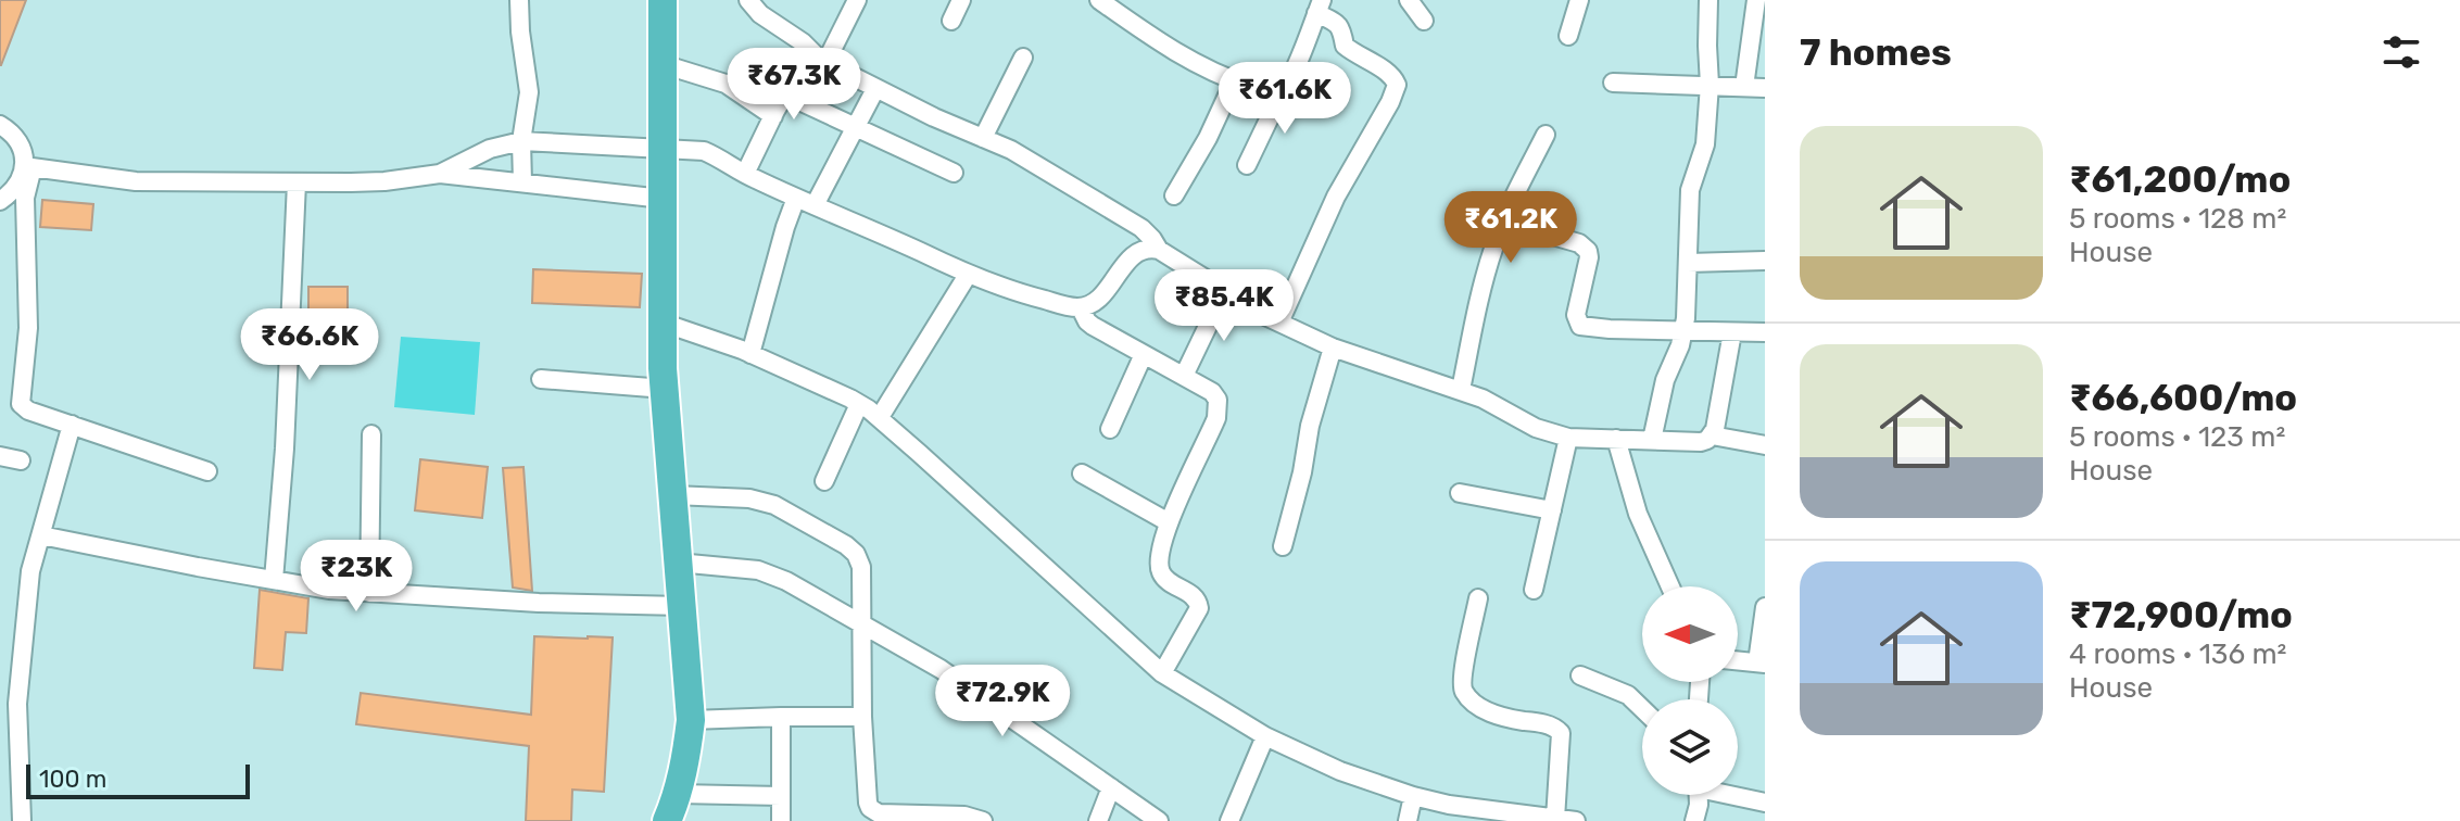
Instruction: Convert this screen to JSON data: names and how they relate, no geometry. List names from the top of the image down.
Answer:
{
  "scale_bar": "100 m",
  "north": "left",
  "page": {
    "heading": "7 homes",
    "price": [
      "₹67.3K",
      "₹61.6K",
      "₹61.2K",
      "₹85.4K",
      "₹66.6K",
      "₹23K",
      "₹72.9K"
    ],
    "list": [
      {
        "name": "₹61,200/mo",
        "note": "5 rooms · 128 m² · House"
      },
      {
        "name": "₹66,600/mo",
        "note": "5 rooms · 123 m² · House"
      },
      {
        "name": "₹72,900/mo",
        "note": "4 rooms · 136 m² · House"
      }
    ],
    "scale": "100 m"
  }
}
